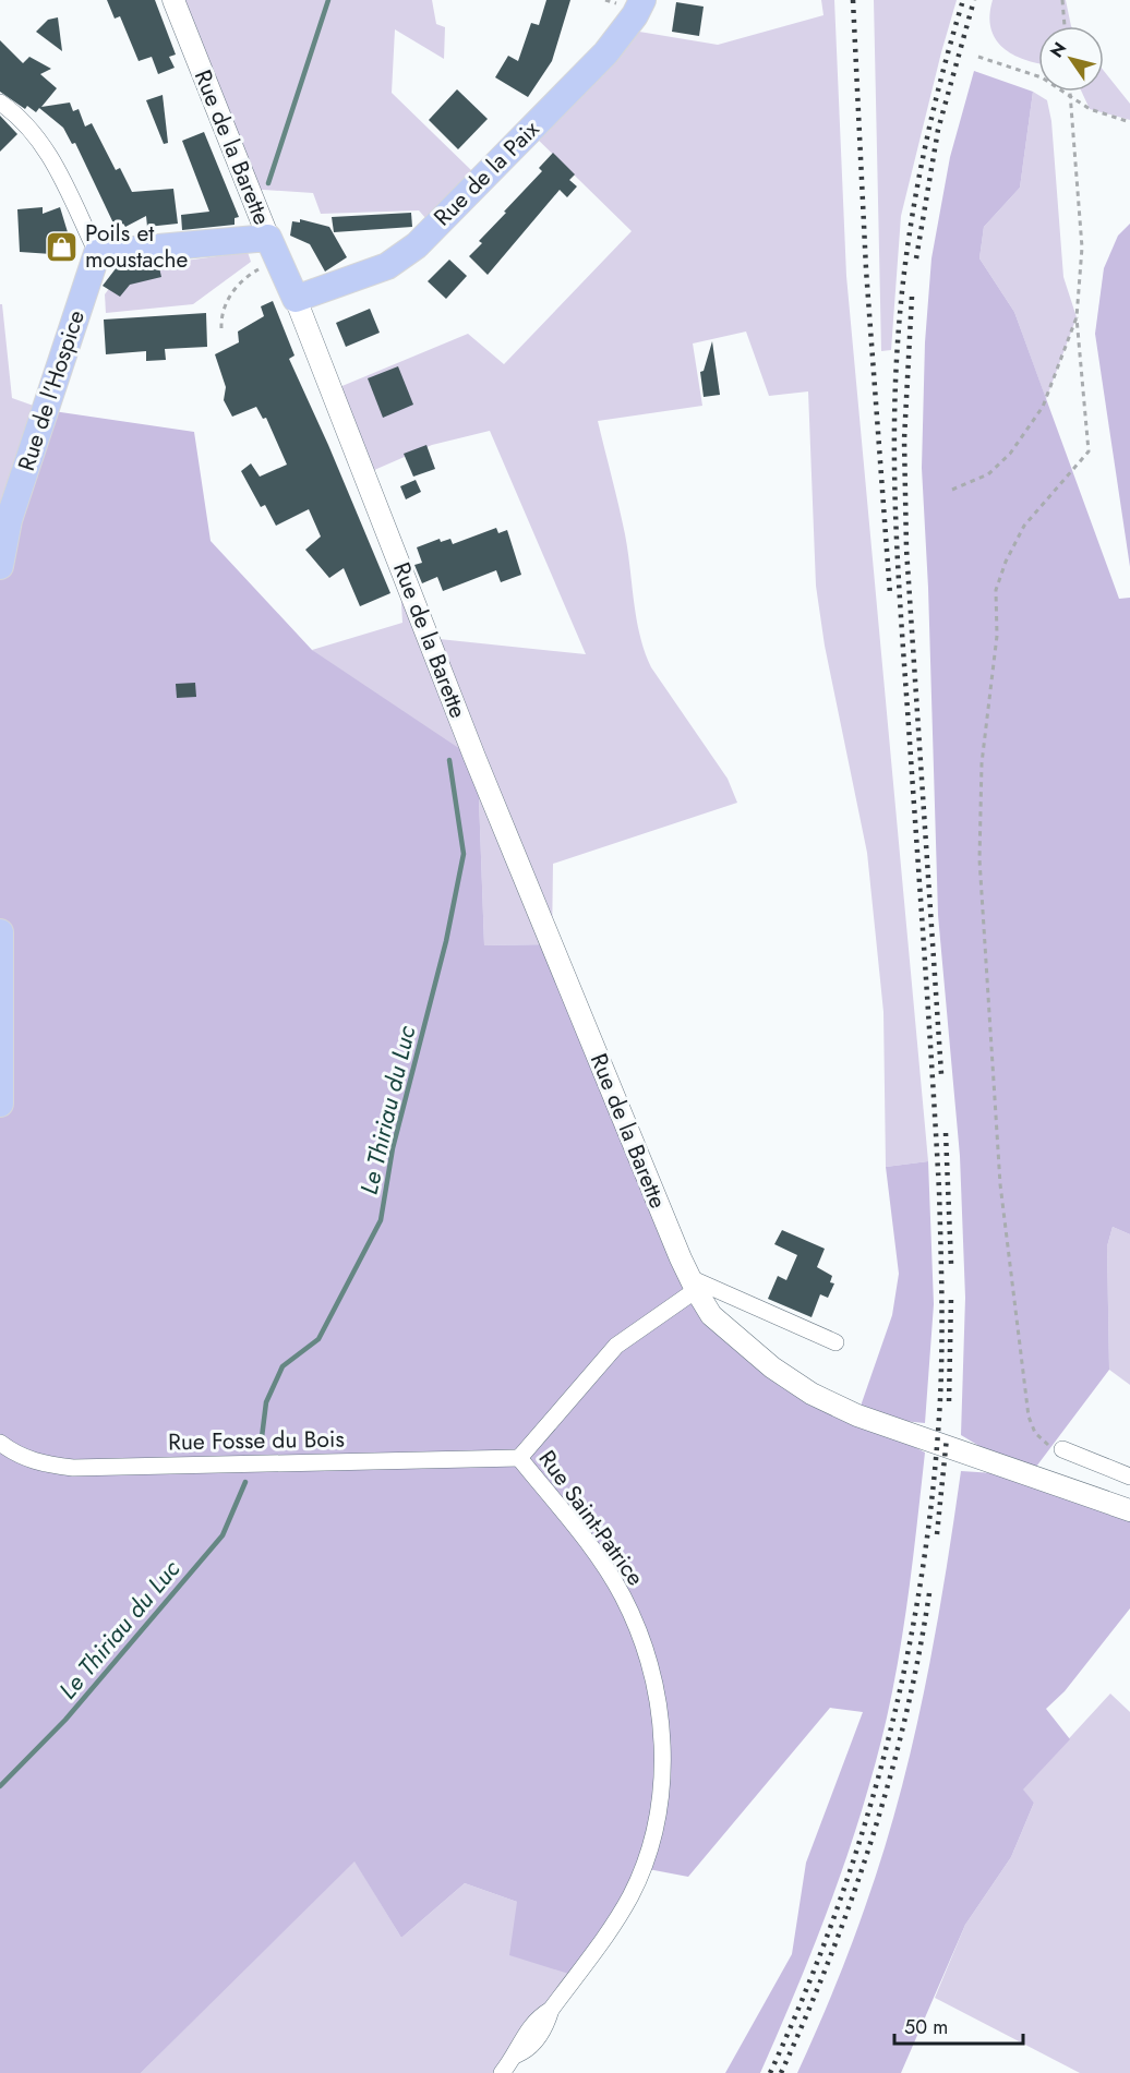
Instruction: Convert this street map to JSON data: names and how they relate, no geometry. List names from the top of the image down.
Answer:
{
  "streets": {
    "main road": ["Rue de la Barette", "Rue de la Paix", "Rue de l'Hospice"],
    "street": ["Rue Fosse du Bois", "Rue Saint-Patrice"]
  },
  "crossings": [
    ["Rue de la Barette", "Rue de la Paix"],
    ["Rue de la Barette", "Rue Saint-Patrice"],
    ["Rue Fosse du Bois", "Rue Saint-Patrice"]
  ],
  "water": ["Le Thiriau du Luc"],
  "places": {
    "shop": ["Poils et moustache"]
  },
  "scale_bar": "50 m",
  "north": "top left"
}
